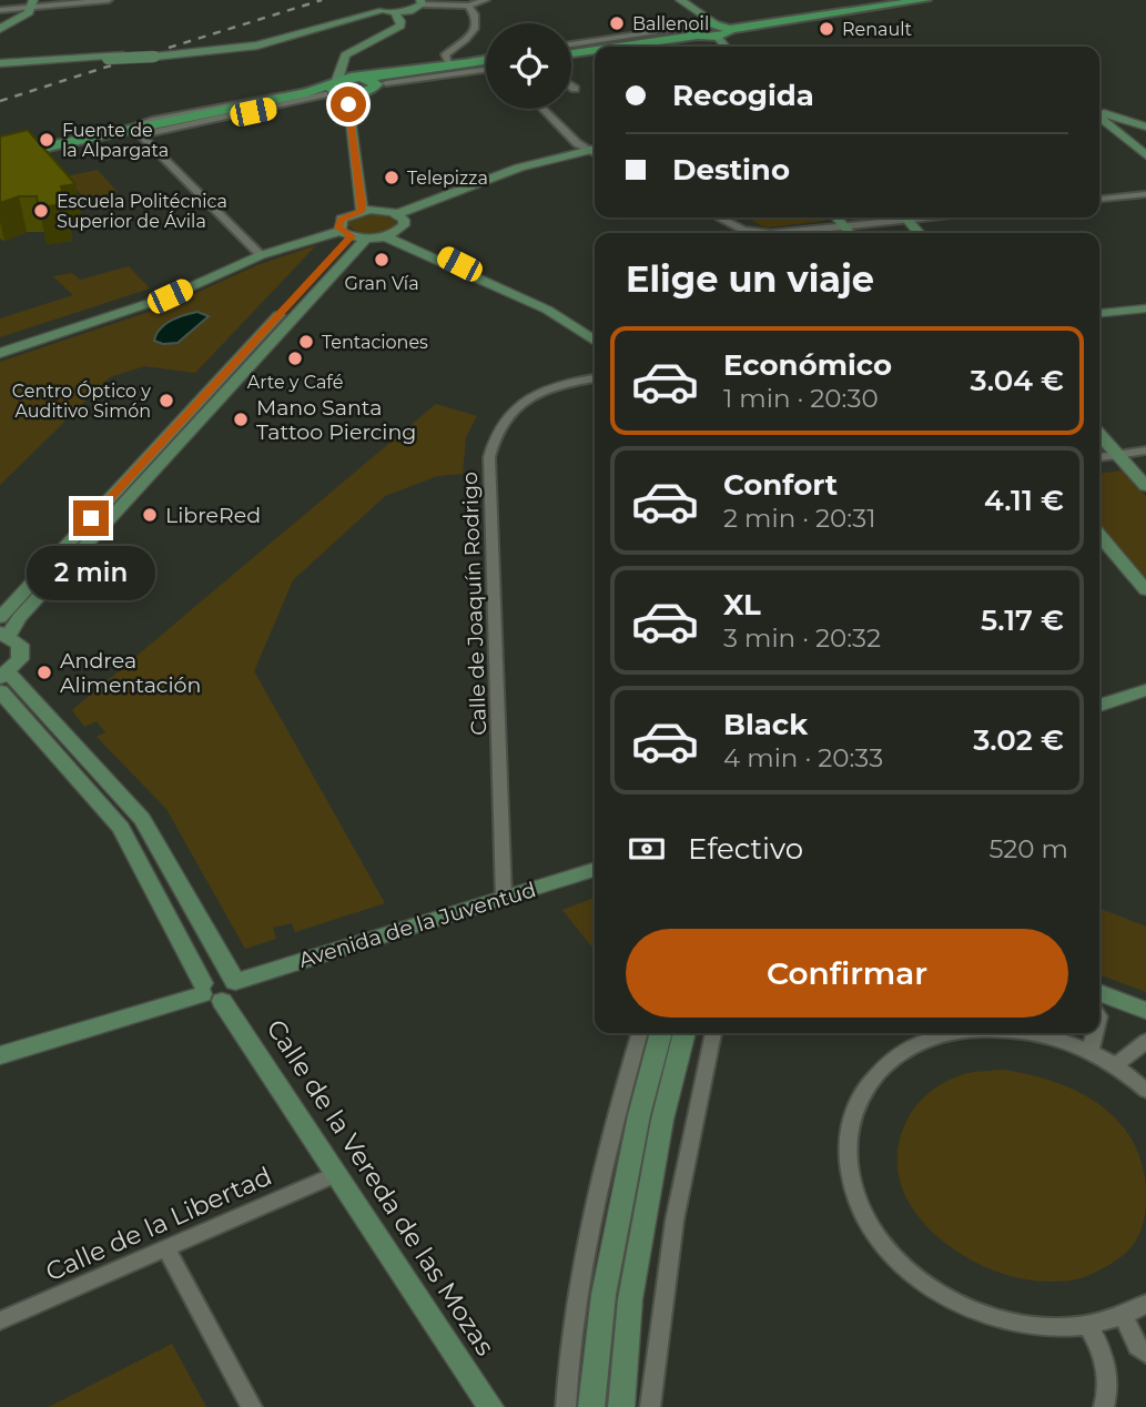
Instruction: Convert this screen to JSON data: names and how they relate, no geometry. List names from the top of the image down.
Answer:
{
  "streets": {
    "main road": ["Avenida de la Juventud", "Calle de la Vereda de las Mozas"],
    "street": ["Calle de Joaquín Rodrigo", "Calle de la Libertad"]
  },
  "crossings": [
    ["Calle de Joaquín Rodrigo", "Avenida de la Juventud"],
    ["Avenida de la Juventud", "Calle de la Vereda de las Mozas"],
    ["Calle de la Vereda de las Mozas", "Calle de la Libertad"]
  ],
  "places": [
    "Ballenoil",
    "Renault",
    "Fuente de la Alpargata",
    "Telepizza",
    "Escuela Politécnica Superior de Ávila",
    "Gran Vía",
    "Tentaciones",
    "Arte y Café",
    "Centro Óptico y Auditivo Simón",
    "Mano Santa Tattoo Piercing",
    "LibreRed",
    "Andrea Alimentación"
  ],
  "page": {
    "banner": ["Recogida", "Destino"],
    "heading": "Elige un viaje",
    "list": [
      {
        "name": "Económico",
        "note": "1 min · 20:30",
        "value": "3.04 €"
      },
      {
        "name": "Confort",
        "note": "2 min · 20:31",
        "value": "4.11 €"
      },
      {
        "name": "XL",
        "note": "3 min · 20:32",
        "value": "5.17 €"
      },
      {
        "name": "Black",
        "note": "4 min · 20:33",
        "value": "3.02 €"
      }
    ],
    "bubble": "2 min",
    "pay": ["Efectivo", "520 m"],
    "buttons": "Confirmar"
  }
}
